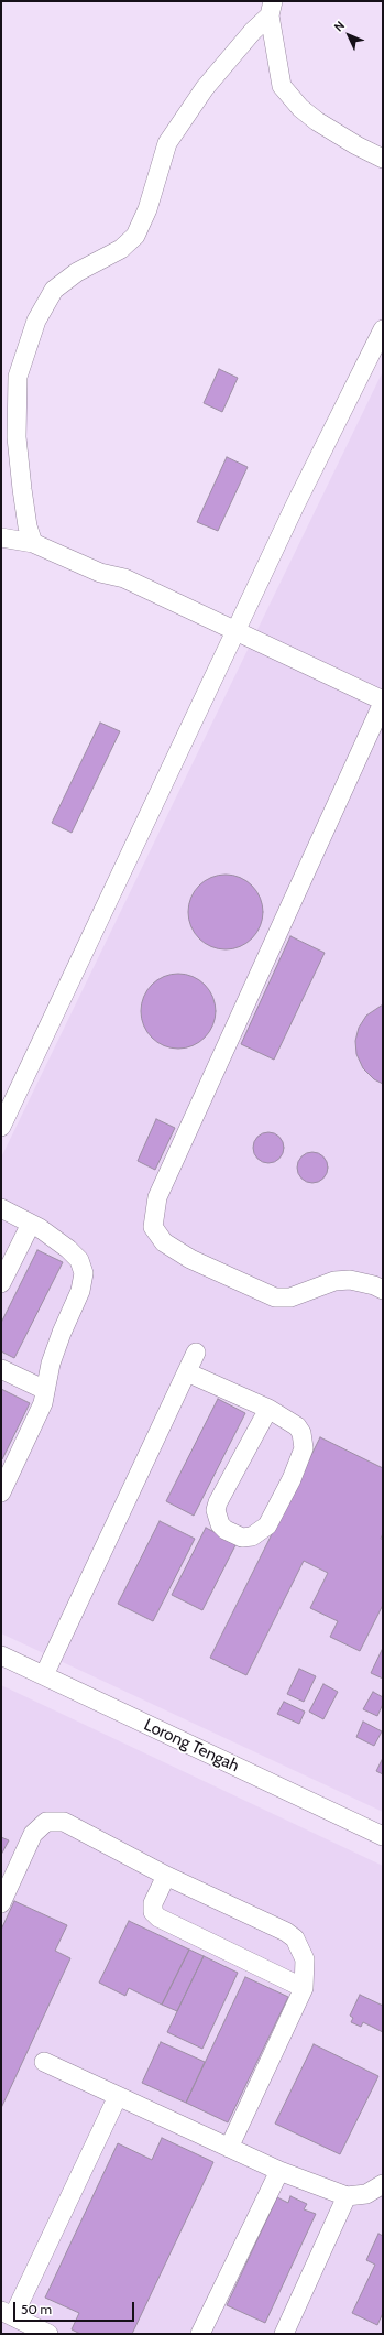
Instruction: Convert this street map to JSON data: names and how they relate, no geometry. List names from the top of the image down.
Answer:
{
  "streets": {
    "street": ["Lorong Tengah"]
  },
  "scale_bar": "50 m",
  "north": "top left"
}
